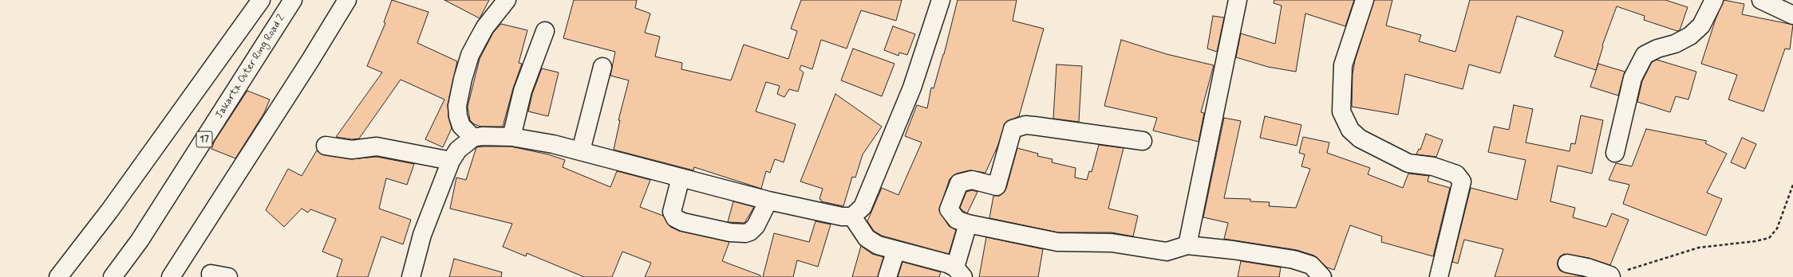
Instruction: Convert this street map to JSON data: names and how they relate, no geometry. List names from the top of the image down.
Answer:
{
  "streets": {
    "main road": ["Jakarta Outer Ring Road 2", "17"]
  }
}
